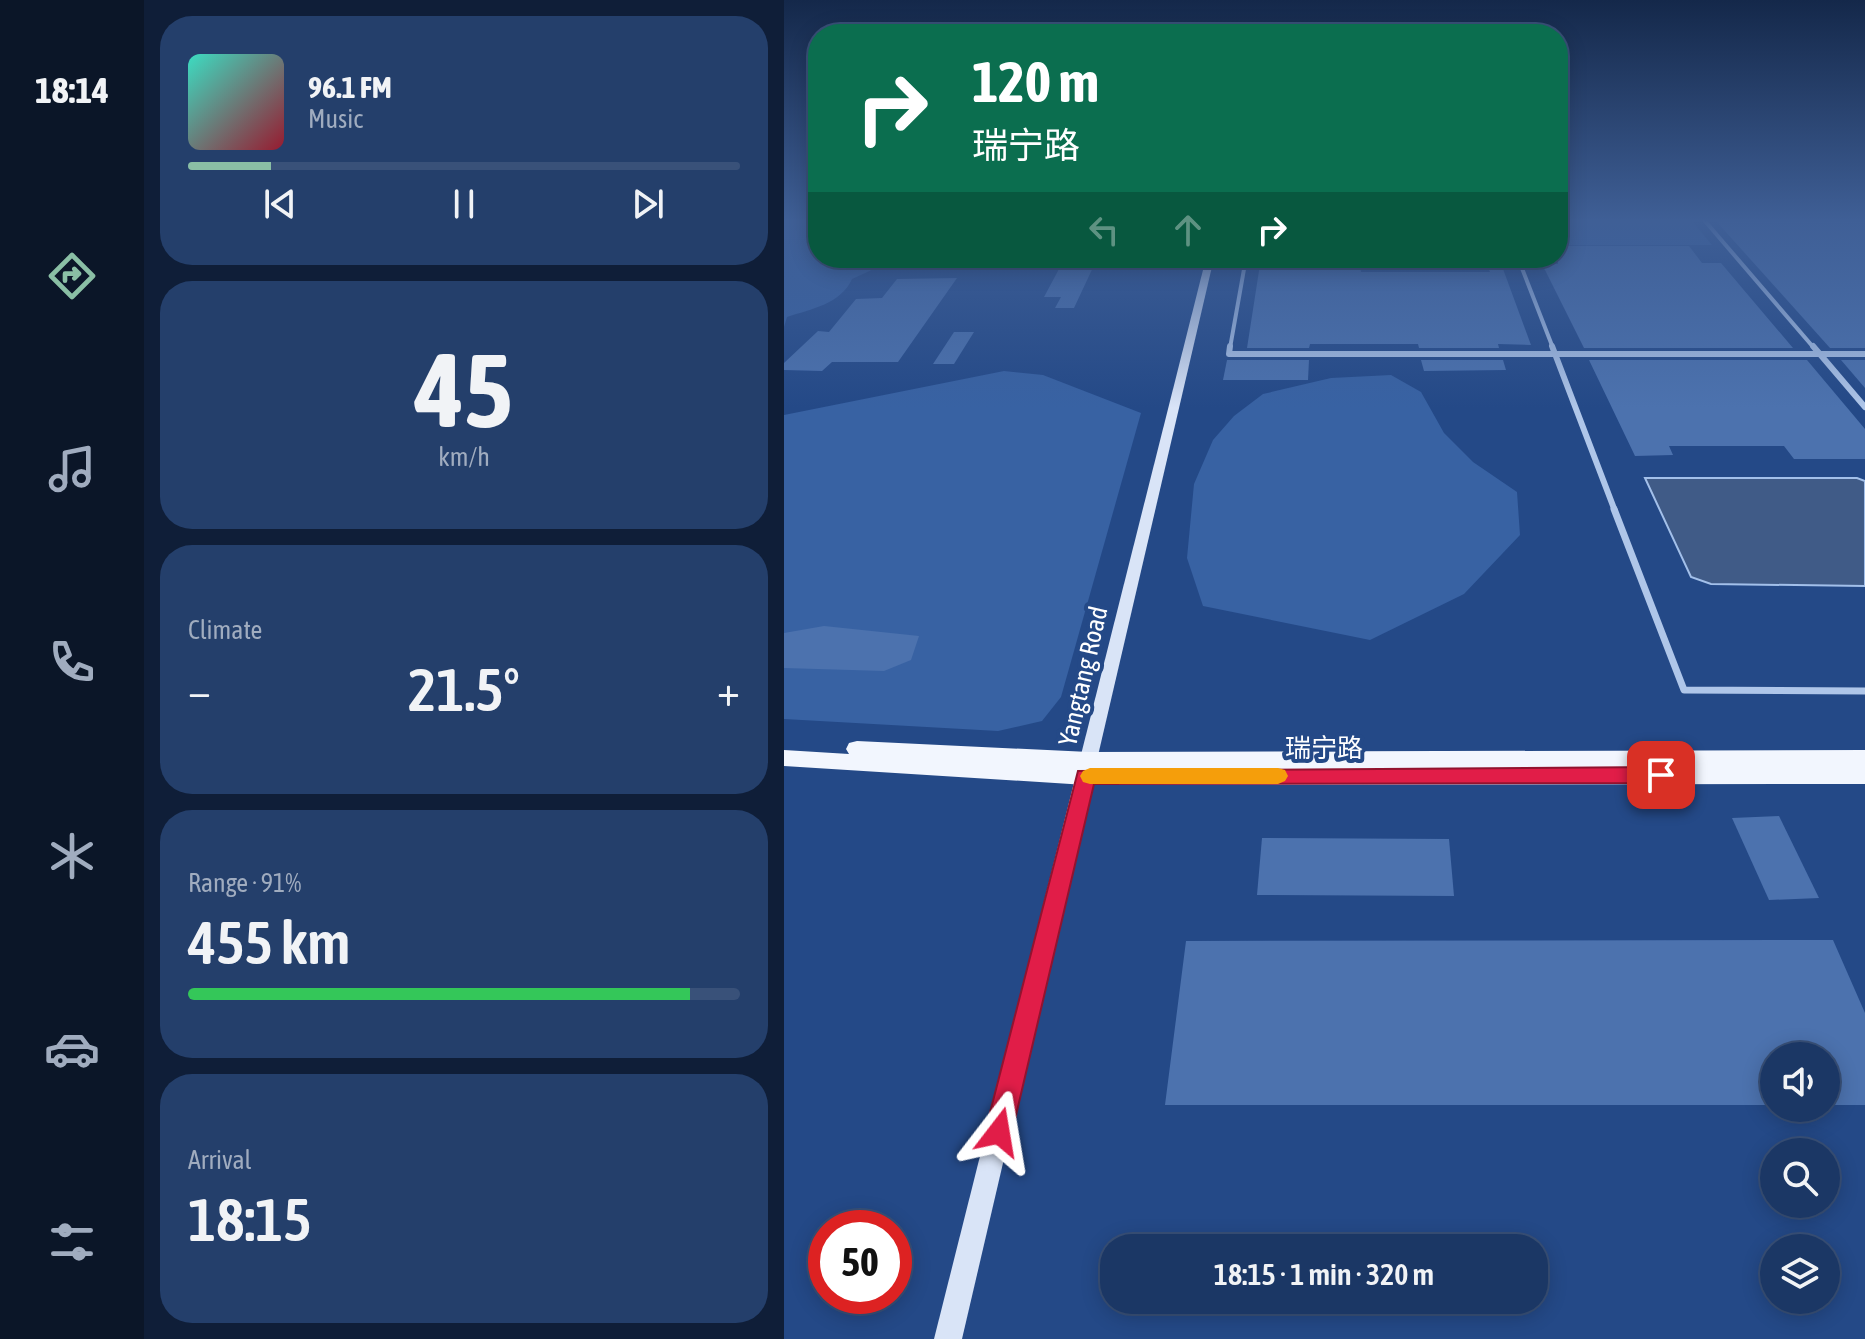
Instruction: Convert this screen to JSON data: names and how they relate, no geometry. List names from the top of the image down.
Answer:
{
  "streets": {
    "main road": ["Yangtang Road", "瑞宁路"]
  },
  "crossings": [
    ["Yangtang Road", "瑞宁路"]
  ],
  "page": {
    "tabs": "18:14",
    "turn": ["120 m", "瑞宁路"],
    "song": ["96.1 FM", "Music"],
    "tile": [
      ["45", "km/h"],
      "Climate",
      ["Range · 91%", "455 km"],
      ["Arrival", "18:15"]
    ],
    "heat": ["−", "21.5°", "+"],
    "limit": "50",
    "trip": "18:15 · 1 min · 320 m"
  }
}
